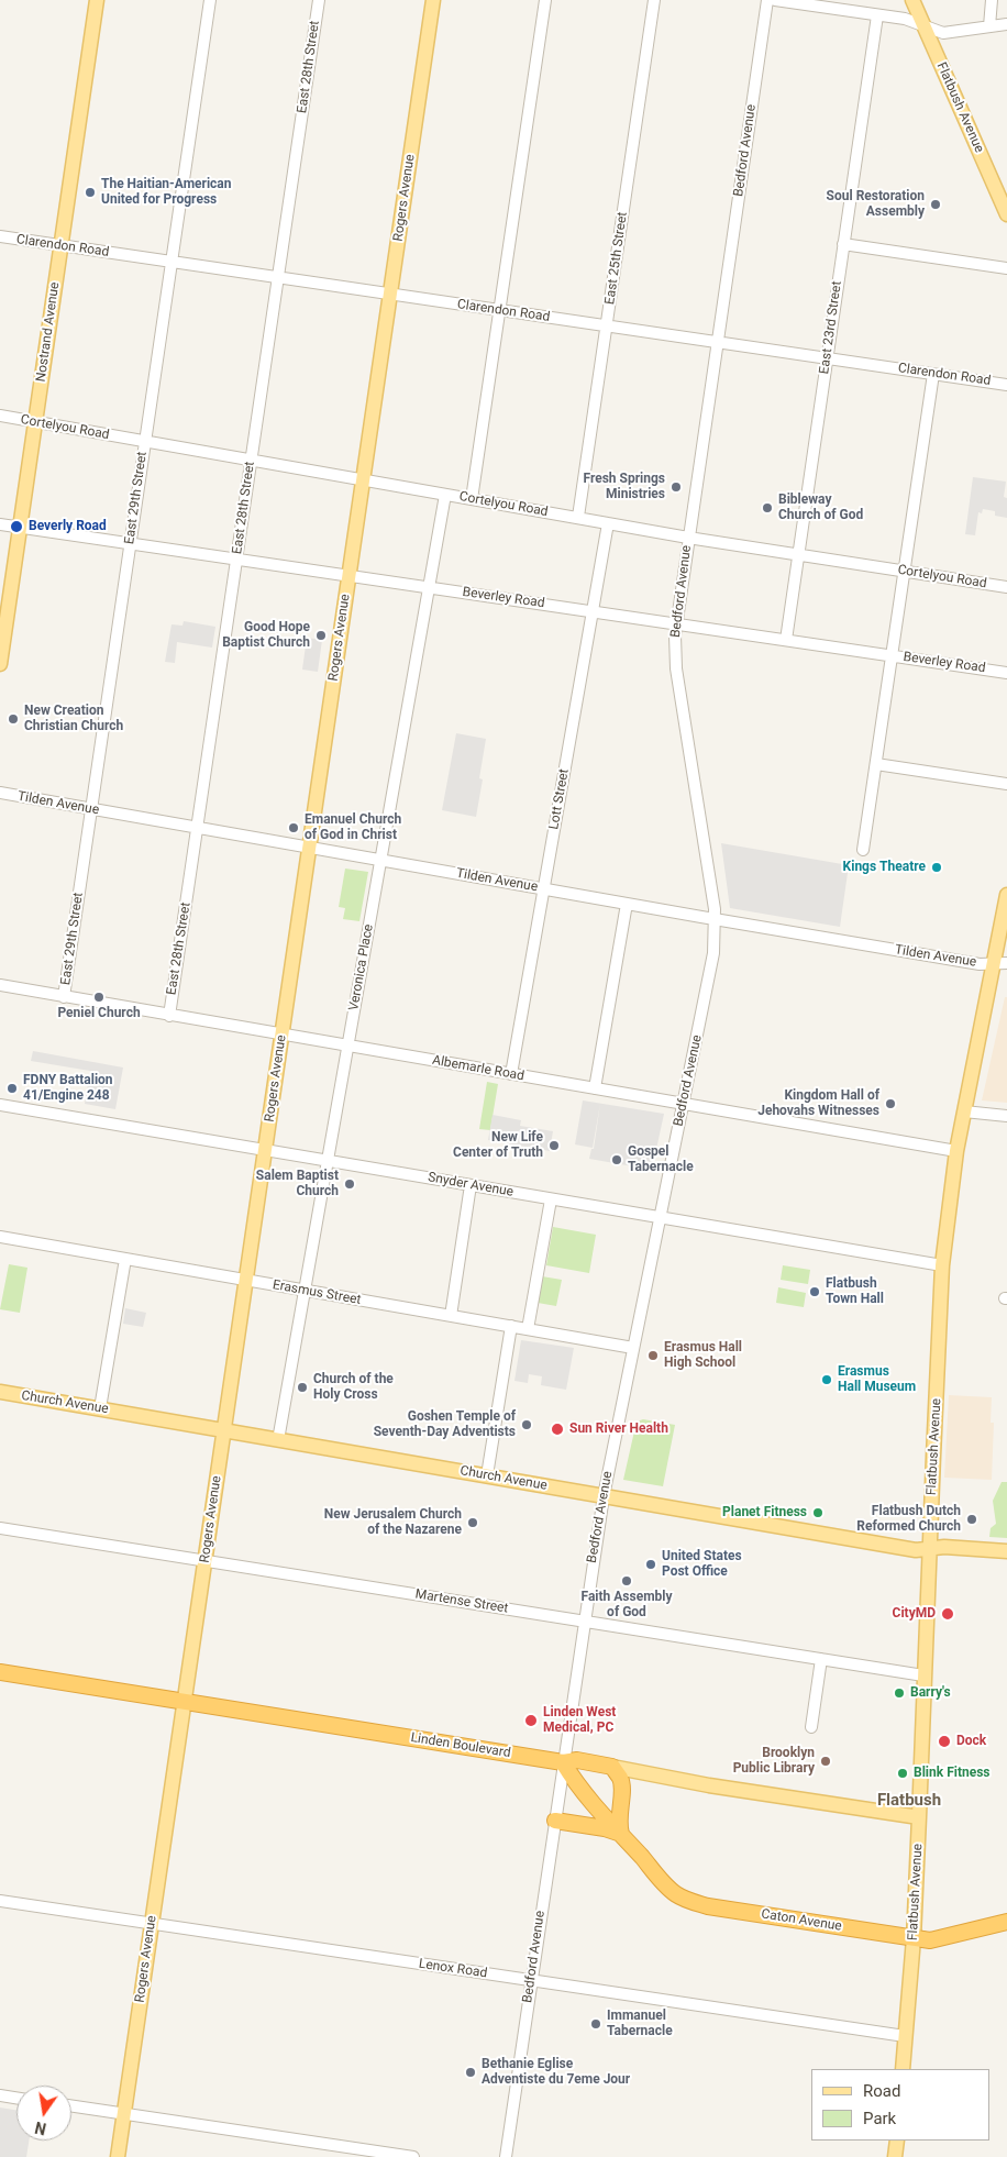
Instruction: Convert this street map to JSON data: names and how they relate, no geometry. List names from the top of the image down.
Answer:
{
  "streets": {
    "highway": ["Linden Boulevard", "Caton Avenue"],
    "main road": [
      "Flatbush Avenue",
      "Rogers Avenue",
      "Nostrand Avenue",
      "Church Avenue"
    ],
    "street": [
      "East 28th Street",
      "Bedford Avenue",
      "Clarendon Road",
      "East 25th Street",
      "East 23rd Street",
      "Cortelyou Road",
      "East 29th Street",
      "Beverley Road",
      "Lott Street",
      "Tilden Avenue",
      "Veronica Place",
      "Albemarle Road",
      "Snyder Avenue",
      "Erasmus Street",
      "Martense Street",
      "Lenox Road"
    ]
  },
  "crossings": [
    ["East 28th Street", "Clarendon Road"],
    ["East 28th Street", "Cortelyou Road"],
    ["East 28th Street", "Beverley Road"],
    ["East 28th Street", "Tilden Avenue"],
    ["East 28th Street", "Albemarle Road"],
    ["Flatbush Avenue", "Tilden Avenue"],
    ["Flatbush Avenue", "Albemarle Road"],
    ["Flatbush Avenue", "Snyder Avenue"],
    ["Flatbush Avenue", "Church Avenue"],
    ["Flatbush Avenue", "Martense Street"],
    ["Flatbush Avenue", "Linden Boulevard"],
    ["Flatbush Avenue", "Caton Avenue"],
    ["Flatbush Avenue", "Lenox Road"],
    ["Bedford Avenue", "Clarendon Road"],
    ["Bedford Avenue", "Cortelyou Road"],
    ["Bedford Avenue", "Beverley Road"],
    ["Bedford Avenue", "Tilden Avenue"],
    ["Bedford Avenue", "Albemarle Road"],
    ["Bedford Avenue", "Snyder Avenue"],
    ["Bedford Avenue", "Erasmus Street"],
    ["Bedford Avenue", "Church Avenue"],
    ["Bedford Avenue", "Martense Street"],
    ["Bedford Avenue", "Linden Boulevard"],
    ["Bedford Avenue", "Caton Avenue"],
    ["Bedford Avenue", "Lenox Road"],
    ["Rogers Avenue", "Clarendon Road"],
    ["Rogers Avenue", "Cortelyou Road"],
    ["Rogers Avenue", "Beverley Road"],
    ["Rogers Avenue", "Tilden Avenue"],
    ["Rogers Avenue", "Albemarle Road"],
    ["Rogers Avenue", "Snyder Avenue"],
    ["Rogers Avenue", "Erasmus Street"],
    ["Rogers Avenue", "Church Avenue"],
    ["Rogers Avenue", "Martense Street"],
    ["Rogers Avenue", "Linden Boulevard"],
    ["Rogers Avenue", "Lenox Road"],
    ["Clarendon Road", "East 25th Street"],
    ["Clarendon Road", "East 23rd Street"],
    ["Clarendon Road", "Nostrand Avenue"],
    ["Clarendon Road", "East 29th Street"],
    ["East 25th Street", "Cortelyou Road"],
    ["East 23rd Street", "Cortelyou Road"],
    ["East 23rd Street", "Beverley Road"],
    ["Nostrand Avenue", "Cortelyou Road"],
    ["Nostrand Avenue", "Beverley Road"],
    ["Cortelyou Road", "East 29th Street"],
    ["Cortelyou Road", "Lott Street"],
    ["Cortelyou Road", "Veronica Place"],
    ["East 29th Street", "Beverley Road"],
    ["East 29th Street", "Tilden Avenue"],
    ["East 29th Street", "Albemarle Road"],
    ["Beverley Road", "Lott Street"],
    ["Beverley Road", "Veronica Place"],
    ["Lott Street", "Tilden Avenue"],
    ["Lott Street", "Albemarle Road"],
    ["Tilden Avenue", "Veronica Place"],
    ["Veronica Place", "Albemarle Road"],
    ["Veronica Place", "Snyder Avenue"],
    ["Veronica Place", "Erasmus Street"],
    ["Veronica Place", "Church Avenue"],
    ["Linden Boulevard", "Caton Avenue"]
  ],
  "districts": ["Flatbush"],
  "places": [
    "The Haitian-American United for Progress",
    "Soul Restoration Assembly",
    "Fresh Springs Ministries",
    "Bibleway Church of God",
    "Beverly Road",
    "Good Hope Baptist Church",
    "New Creation Christian Church",
    "Emanuel Church of God in Christ",
    "Kings Theatre",
    "Peniel Church",
    "FDNY Battalion 41/Engine 248",
    "Kingdom Hall of Jehovahs Witnesses",
    "New Life Center of Truth",
    "Gospel Tabernacle",
    "Salem Baptist Church",
    "Flatbush Town Hall",
    "Erasmus Hall High School",
    "Erasmus Hall Museum",
    "Church of the Holy Cross",
    "Goshen Temple of Seventh-Day Adventists",
    "Sun River Health",
    "Planet Fitness",
    "Flatbush Dutch Reformed Church",
    "New Jerusalem Church of the Nazarene",
    "United States Post Office",
    "Faith Assembly of God",
    "CityMD",
    "Barry's",
    "Linden West Medical, PC",
    "Dock",
    "Brooklyn Public Library",
    "Blink Fitness",
    "Immanuel Tabernacle",
    "Bethanie Eglise Adventiste du 7eme Jour"
  ],
  "legend": ["Road", "Park"],
  "north": "bottom"
}
